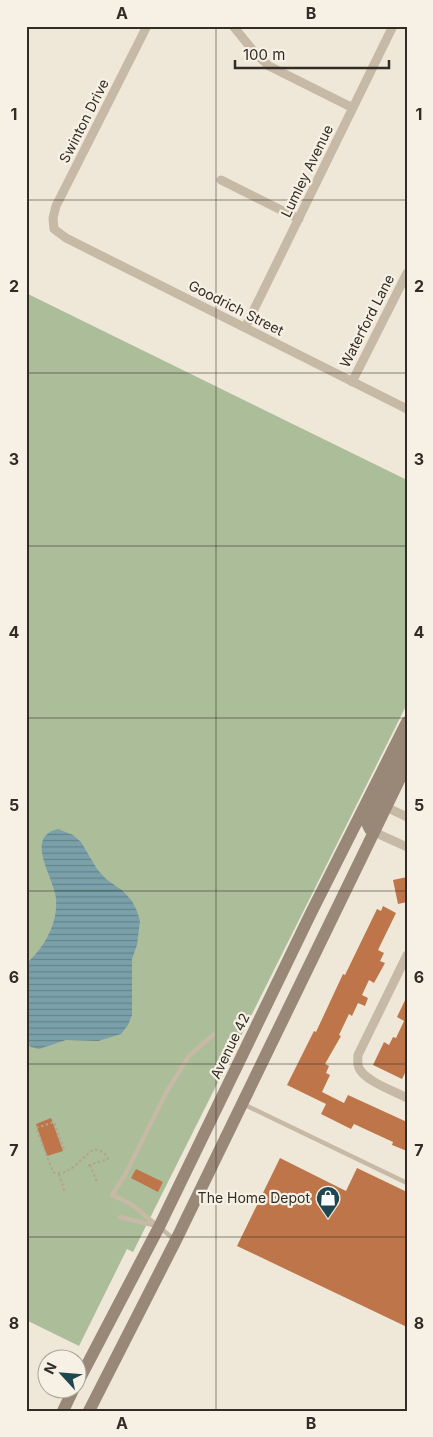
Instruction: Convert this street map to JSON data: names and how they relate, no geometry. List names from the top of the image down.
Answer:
{
  "streets": {
    "street": [
      "Swinton Drive",
      "Lumley Avenue",
      "Goodrich Street",
      "Waterford Lane",
      "Avenue 42"
    ]
  },
  "crossings": [
    ["Swinton Drive", "Goodrich Street"],
    ["Lumley Avenue", "Goodrich Street"],
    ["Goodrich Street", "Waterford Lane"]
  ],
  "places": {
    "shop": ["The Home Depot"]
  },
  "scale_bar": "100 m",
  "north": "top left",
  "grid": {
    "columns": ["A", "B"],
    "rows": [
      "1",
      "2",
      "3",
      "4",
      "5",
      "6",
      "7",
      "8"
    ]
  }
}
